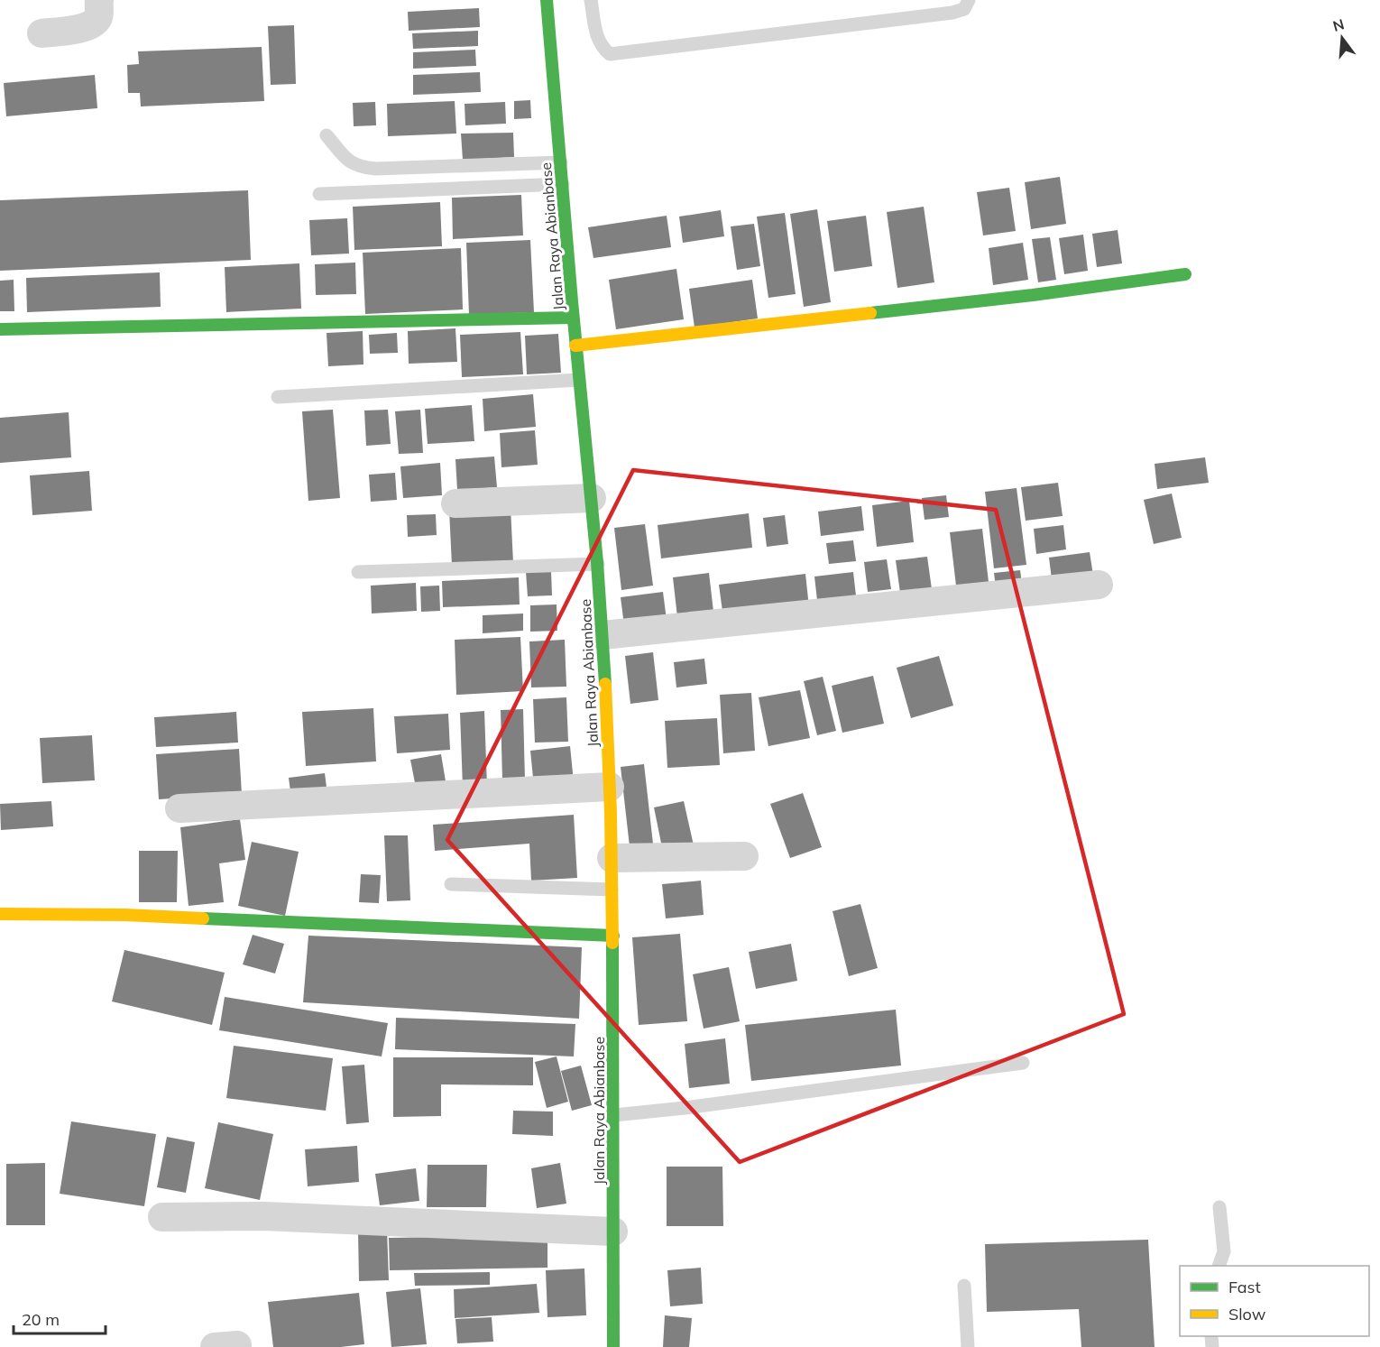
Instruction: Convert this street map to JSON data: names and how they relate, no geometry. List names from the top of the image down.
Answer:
{
  "streets": {
    "street": ["Jalan Raya Abianbase"]
  },
  "legend": ["Fast", "Slow"],
  "scale_bar": "20 m",
  "north": "top"
}
